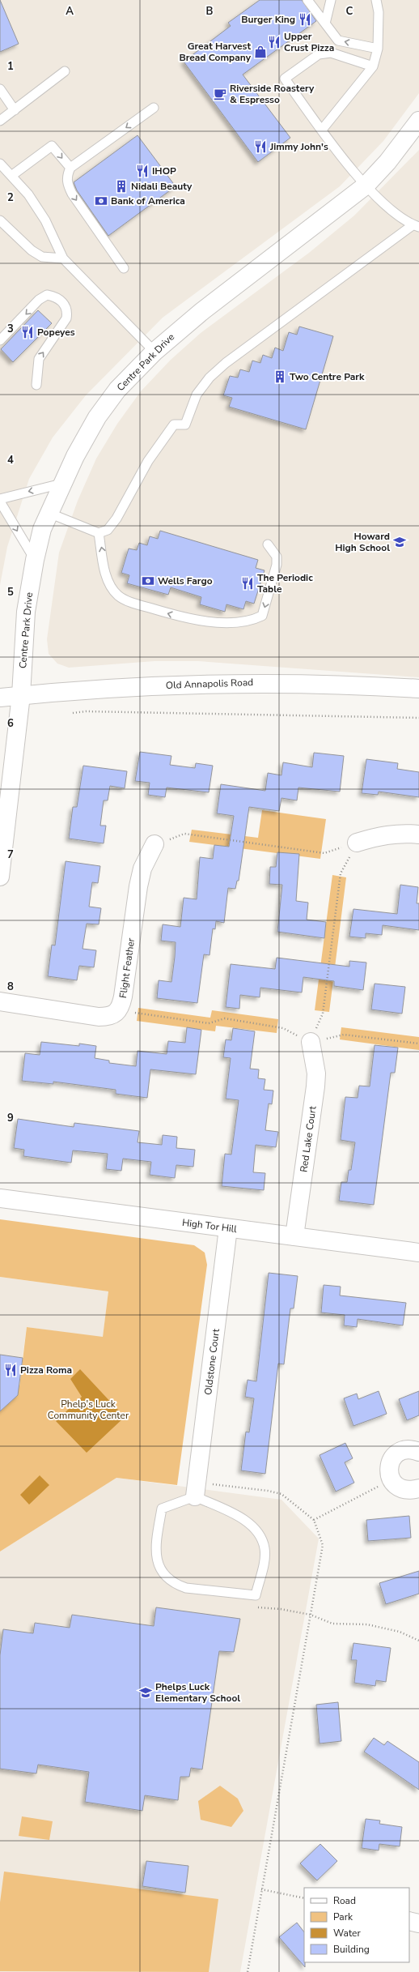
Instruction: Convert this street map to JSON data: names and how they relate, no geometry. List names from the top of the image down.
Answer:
{
  "streets": {
    "street": [
      "Centre Park Drive",
      "Old Annapolis Road",
      "Flight Feather",
      "Red Lake Court",
      "High Tor Hill",
      "Oldstone Court"
    ]
  },
  "crossings": [
    ["Centre Park Drive", "Old Annapolis Road"],
    ["Red Lake Court", "High Tor Hill"],
    ["High Tor Hill", "Oldstone Court"]
  ],
  "parks": ["Phelp's Luck Community Center"],
  "places": {
    "restaurant": [
      "Burger King",
      "Upper Crust Pizza",
      "Jimmy John's",
      "IHOP",
      "Popeyes",
      "The Periodic Table",
      "Pizza Roma"
    ],
    "shop": ["Great Harvest Bread Company"],
    "cafe": ["Riverside Roastery & Espresso"],
    "building": ["Nidali Beauty", "Two Centre Park"],
    "bank": ["Bank of America", "Wells Fargo"],
    "school or university": ["Howard High School", "Phelps Luck Elementary School"]
  },
  "legend": [
    "Road",
    "Park",
    "Water",
    "Building"
  ],
  "grid": {
    "columns": ["A", "B", "C"],
    "rows": [
      "1",
      "2",
      "3",
      "4",
      "5",
      "6",
      "7",
      "8",
      "9"
    ]
  }
}
